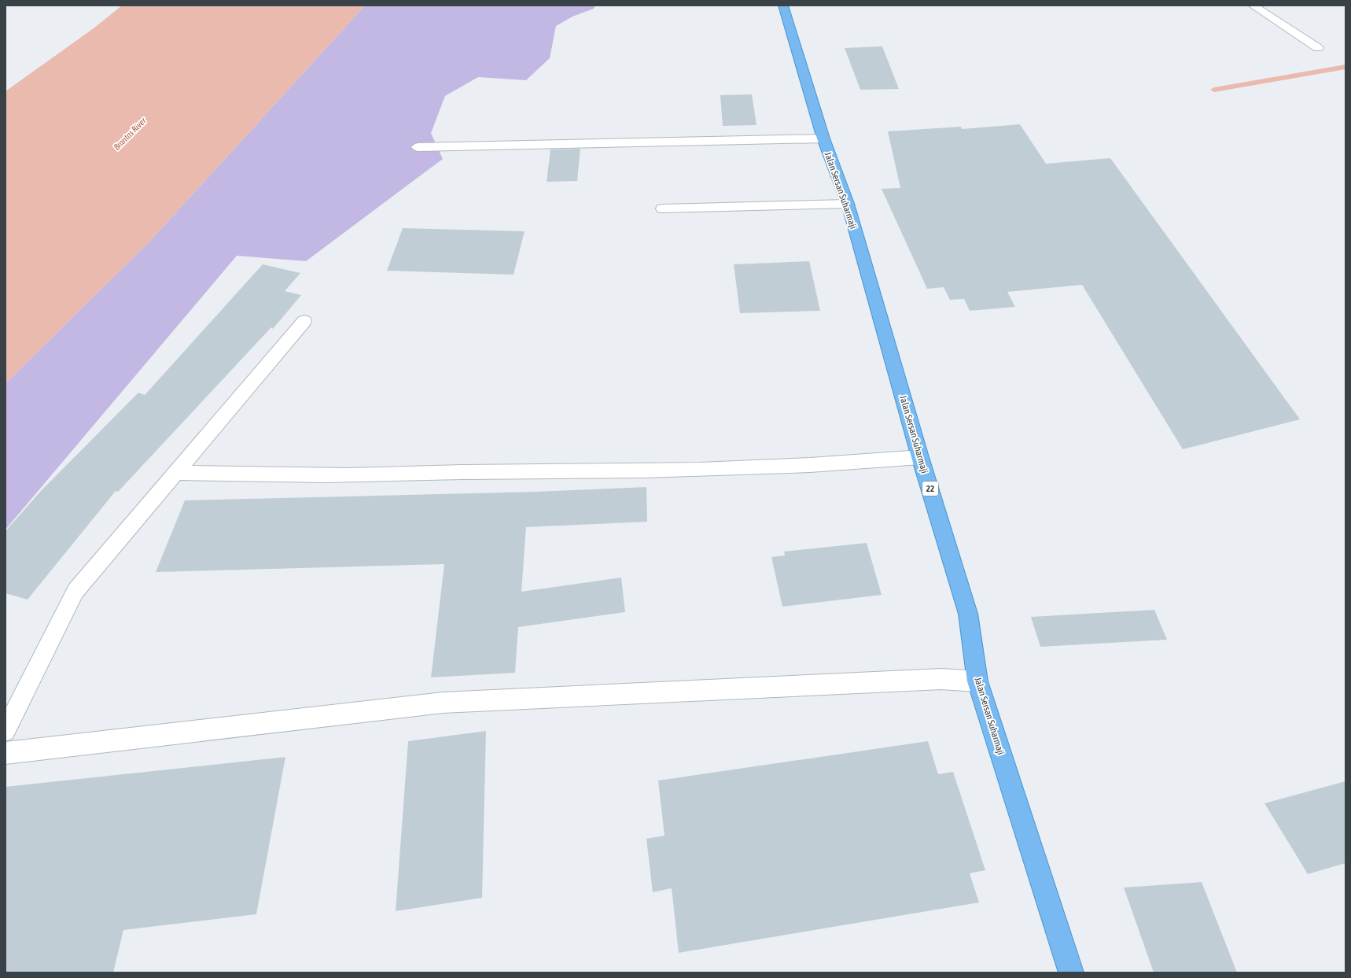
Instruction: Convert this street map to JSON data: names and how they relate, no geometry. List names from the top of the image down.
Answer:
{
  "streets": {
    "highway": ["Jalan Sersan Suharmaji", "22"]
  },
  "water": ["Brantas River"]
}
